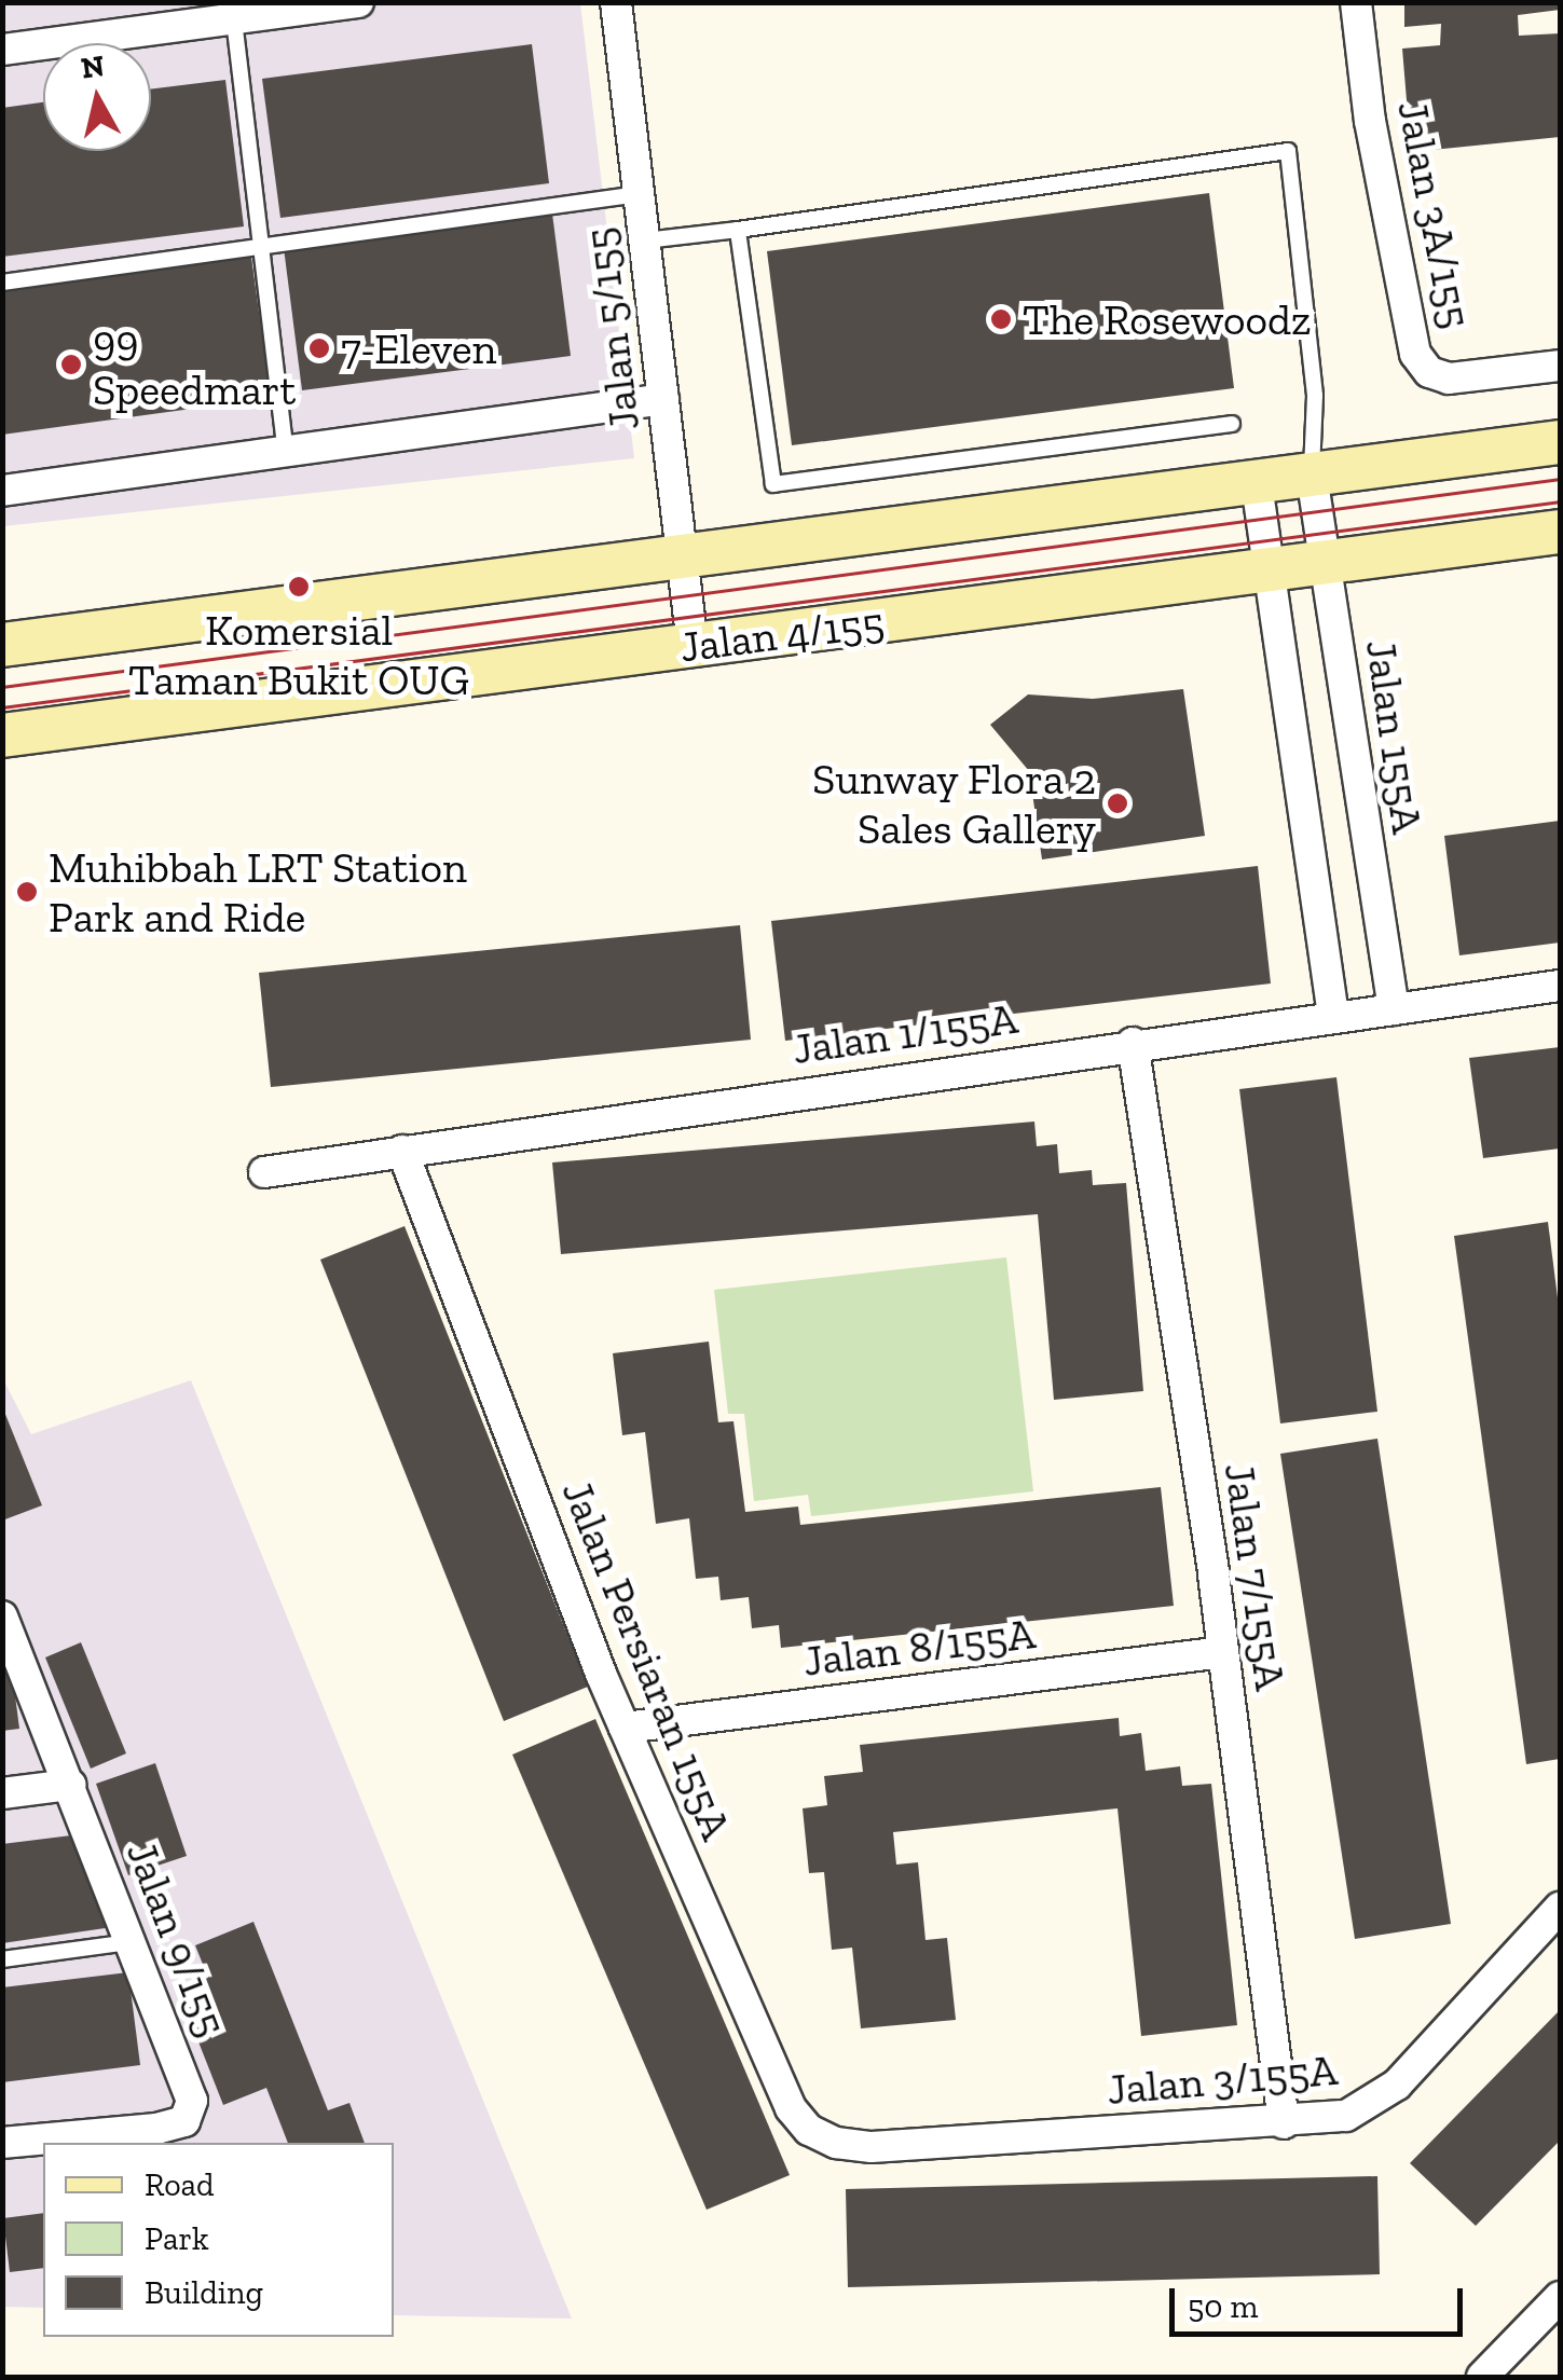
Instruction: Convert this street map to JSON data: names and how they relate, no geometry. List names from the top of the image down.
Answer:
{
  "streets": {
    "street": [
      "Jalan 3A/155",
      "Jalan 5/155",
      "Jalan 4/155",
      "Jalan 155A",
      "Jalan 1/155A",
      "Jalan 7/155A",
      "Jalan 8/155A",
      "Jalan Persiaran 155A",
      "Jalan 9/155",
      "Jalan 3/155A"
    ]
  },
  "crossings": [
    ["Jalan 5/155", "Jalan 4/155"],
    ["Jalan 4/155", "Jalan 155A"],
    ["Jalan 155A", "Jalan 1/155A"],
    ["Jalan 1/155A", "Jalan 7/155A"],
    ["Jalan 1/155A", "Jalan Persiaran 155A"],
    ["Jalan 7/155A", "Jalan 8/155A"],
    ["Jalan 7/155A", "Jalan 3/155A"],
    ["Jalan 8/155A", "Jalan Persiaran 155A"],
    ["Jalan Persiaran 155A", "Jalan 3/155A"]
  ],
  "places": [
    "The Rosewoodz",
    "7-Eleven",
    "99 Speedmart",
    "Komersial Taman Bukit OUG",
    "Sunway Flora 2 Sales Gallery",
    "Muhibbah LRT Station Park and Ride"
  ],
  "legend": ["Road", "Park", "Building"],
  "scale_bar": "50 m",
  "north": "top"
}
